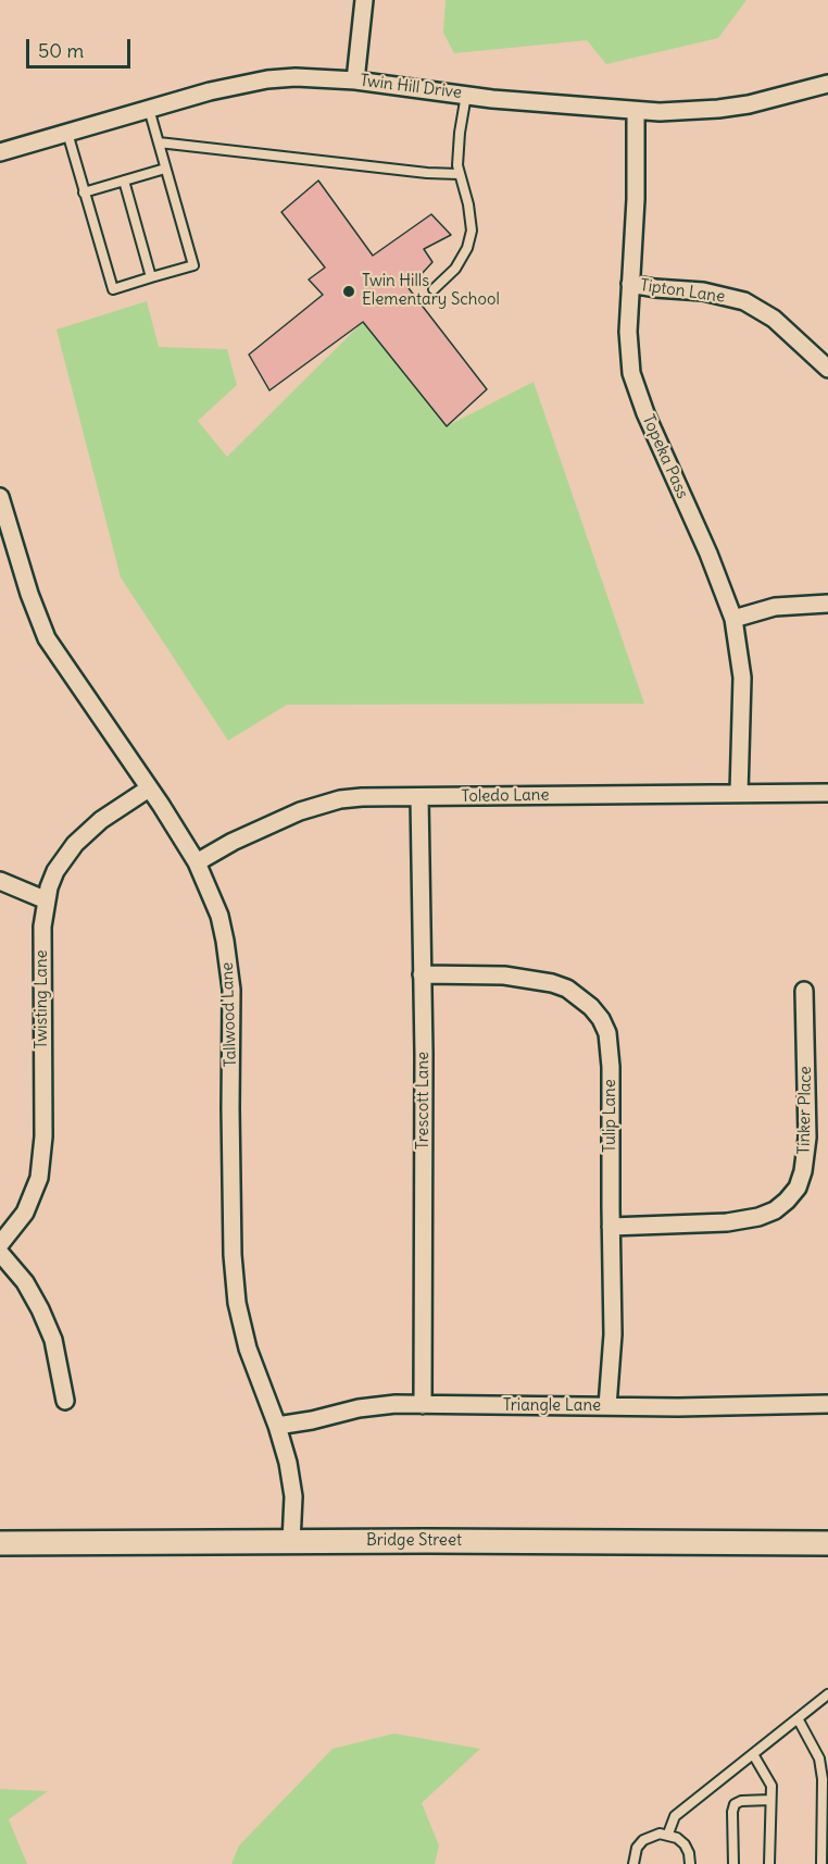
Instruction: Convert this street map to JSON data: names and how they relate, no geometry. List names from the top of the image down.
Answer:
{
  "streets": {
    "main road": ["Bridge Street"],
    "street": [
      "Twin Hill Drive",
      "Tipton Lane",
      "Topeka Pass",
      "Toledo Lane",
      "Twisting Lane",
      "Tallwood Lane",
      "Trescott Lane",
      "Tinker Place",
      "Tulip Lane",
      "Triangle Lane"
    ]
  },
  "crossings": [
    ["Twin Hill Drive", "Topeka Pass"],
    ["Tipton Lane", "Topeka Pass"],
    ["Topeka Pass", "Toledo Lane"],
    ["Toledo Lane", "Tallwood Lane"],
    ["Toledo Lane", "Trescott Lane"],
    ["Twisting Lane", "Tallwood Lane"],
    ["Tallwood Lane", "Triangle Lane"],
    ["Tallwood Lane", "Bridge Street"],
    ["Trescott Lane", "Tulip Lane"],
    ["Trescott Lane", "Triangle Lane"],
    ["Tinker Place", "Tulip Lane"],
    ["Tulip Lane", "Triangle Lane"]
  ],
  "places": ["Twin Hills Elementary School"],
  "scale_bar": "50 m"
}
